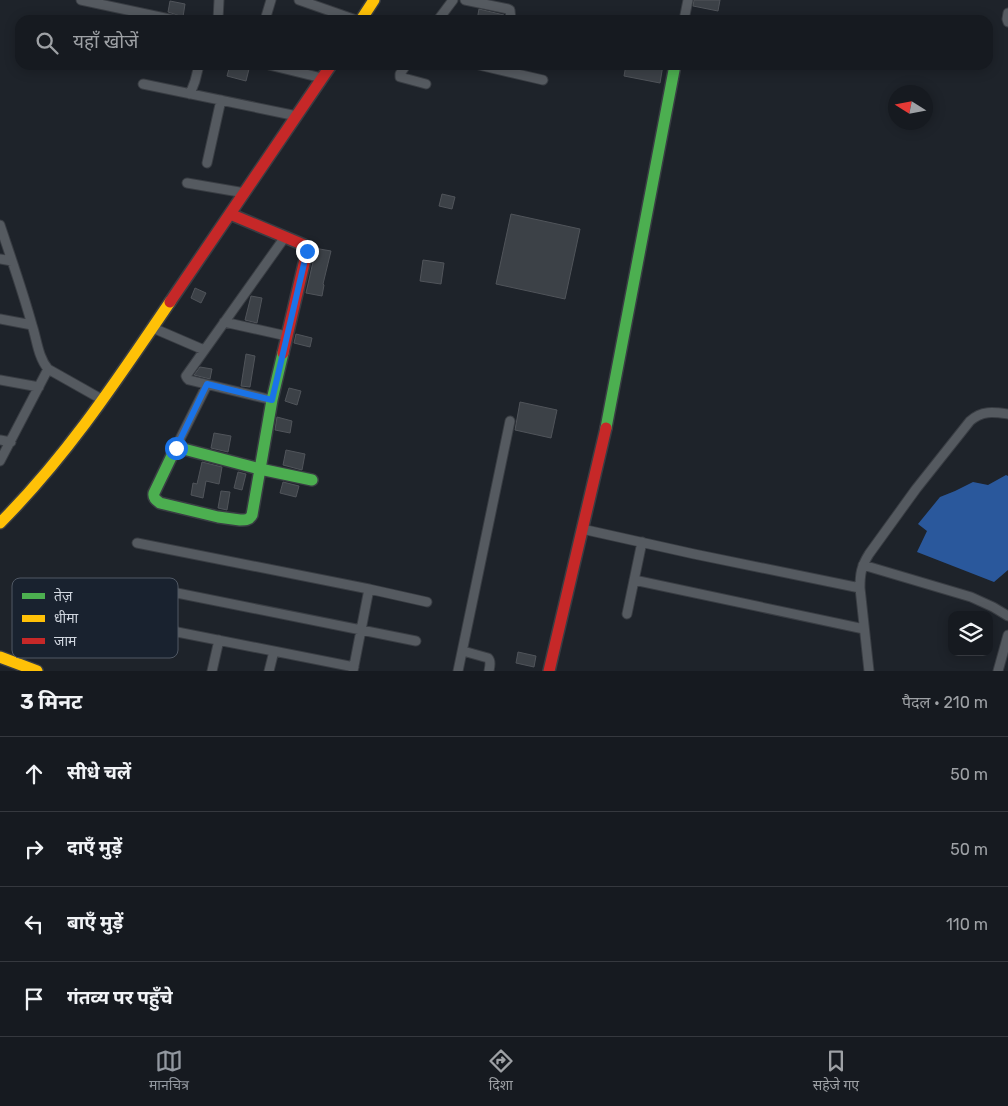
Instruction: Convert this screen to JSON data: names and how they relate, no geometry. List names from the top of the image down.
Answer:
{
  "legend": ["तेज़", "धीमा", "जाम"],
  "north": "left",
  "page": {
    "search": "यहाँ खोजें",
    "heading": ["3 मिनट", "पैदल · 210 m"],
    "list": [
      ["सीधे चलें", "50 m"],
      ["दाएँ मुड़ें", "50 m"],
      ["बाएँ मुड़ें", "110 m"],
      "गंतव्य पर पहुँचे"
    ],
    "nav": ["मानचित्र", "दिशा", "सहेजे गए"]
  }
}
